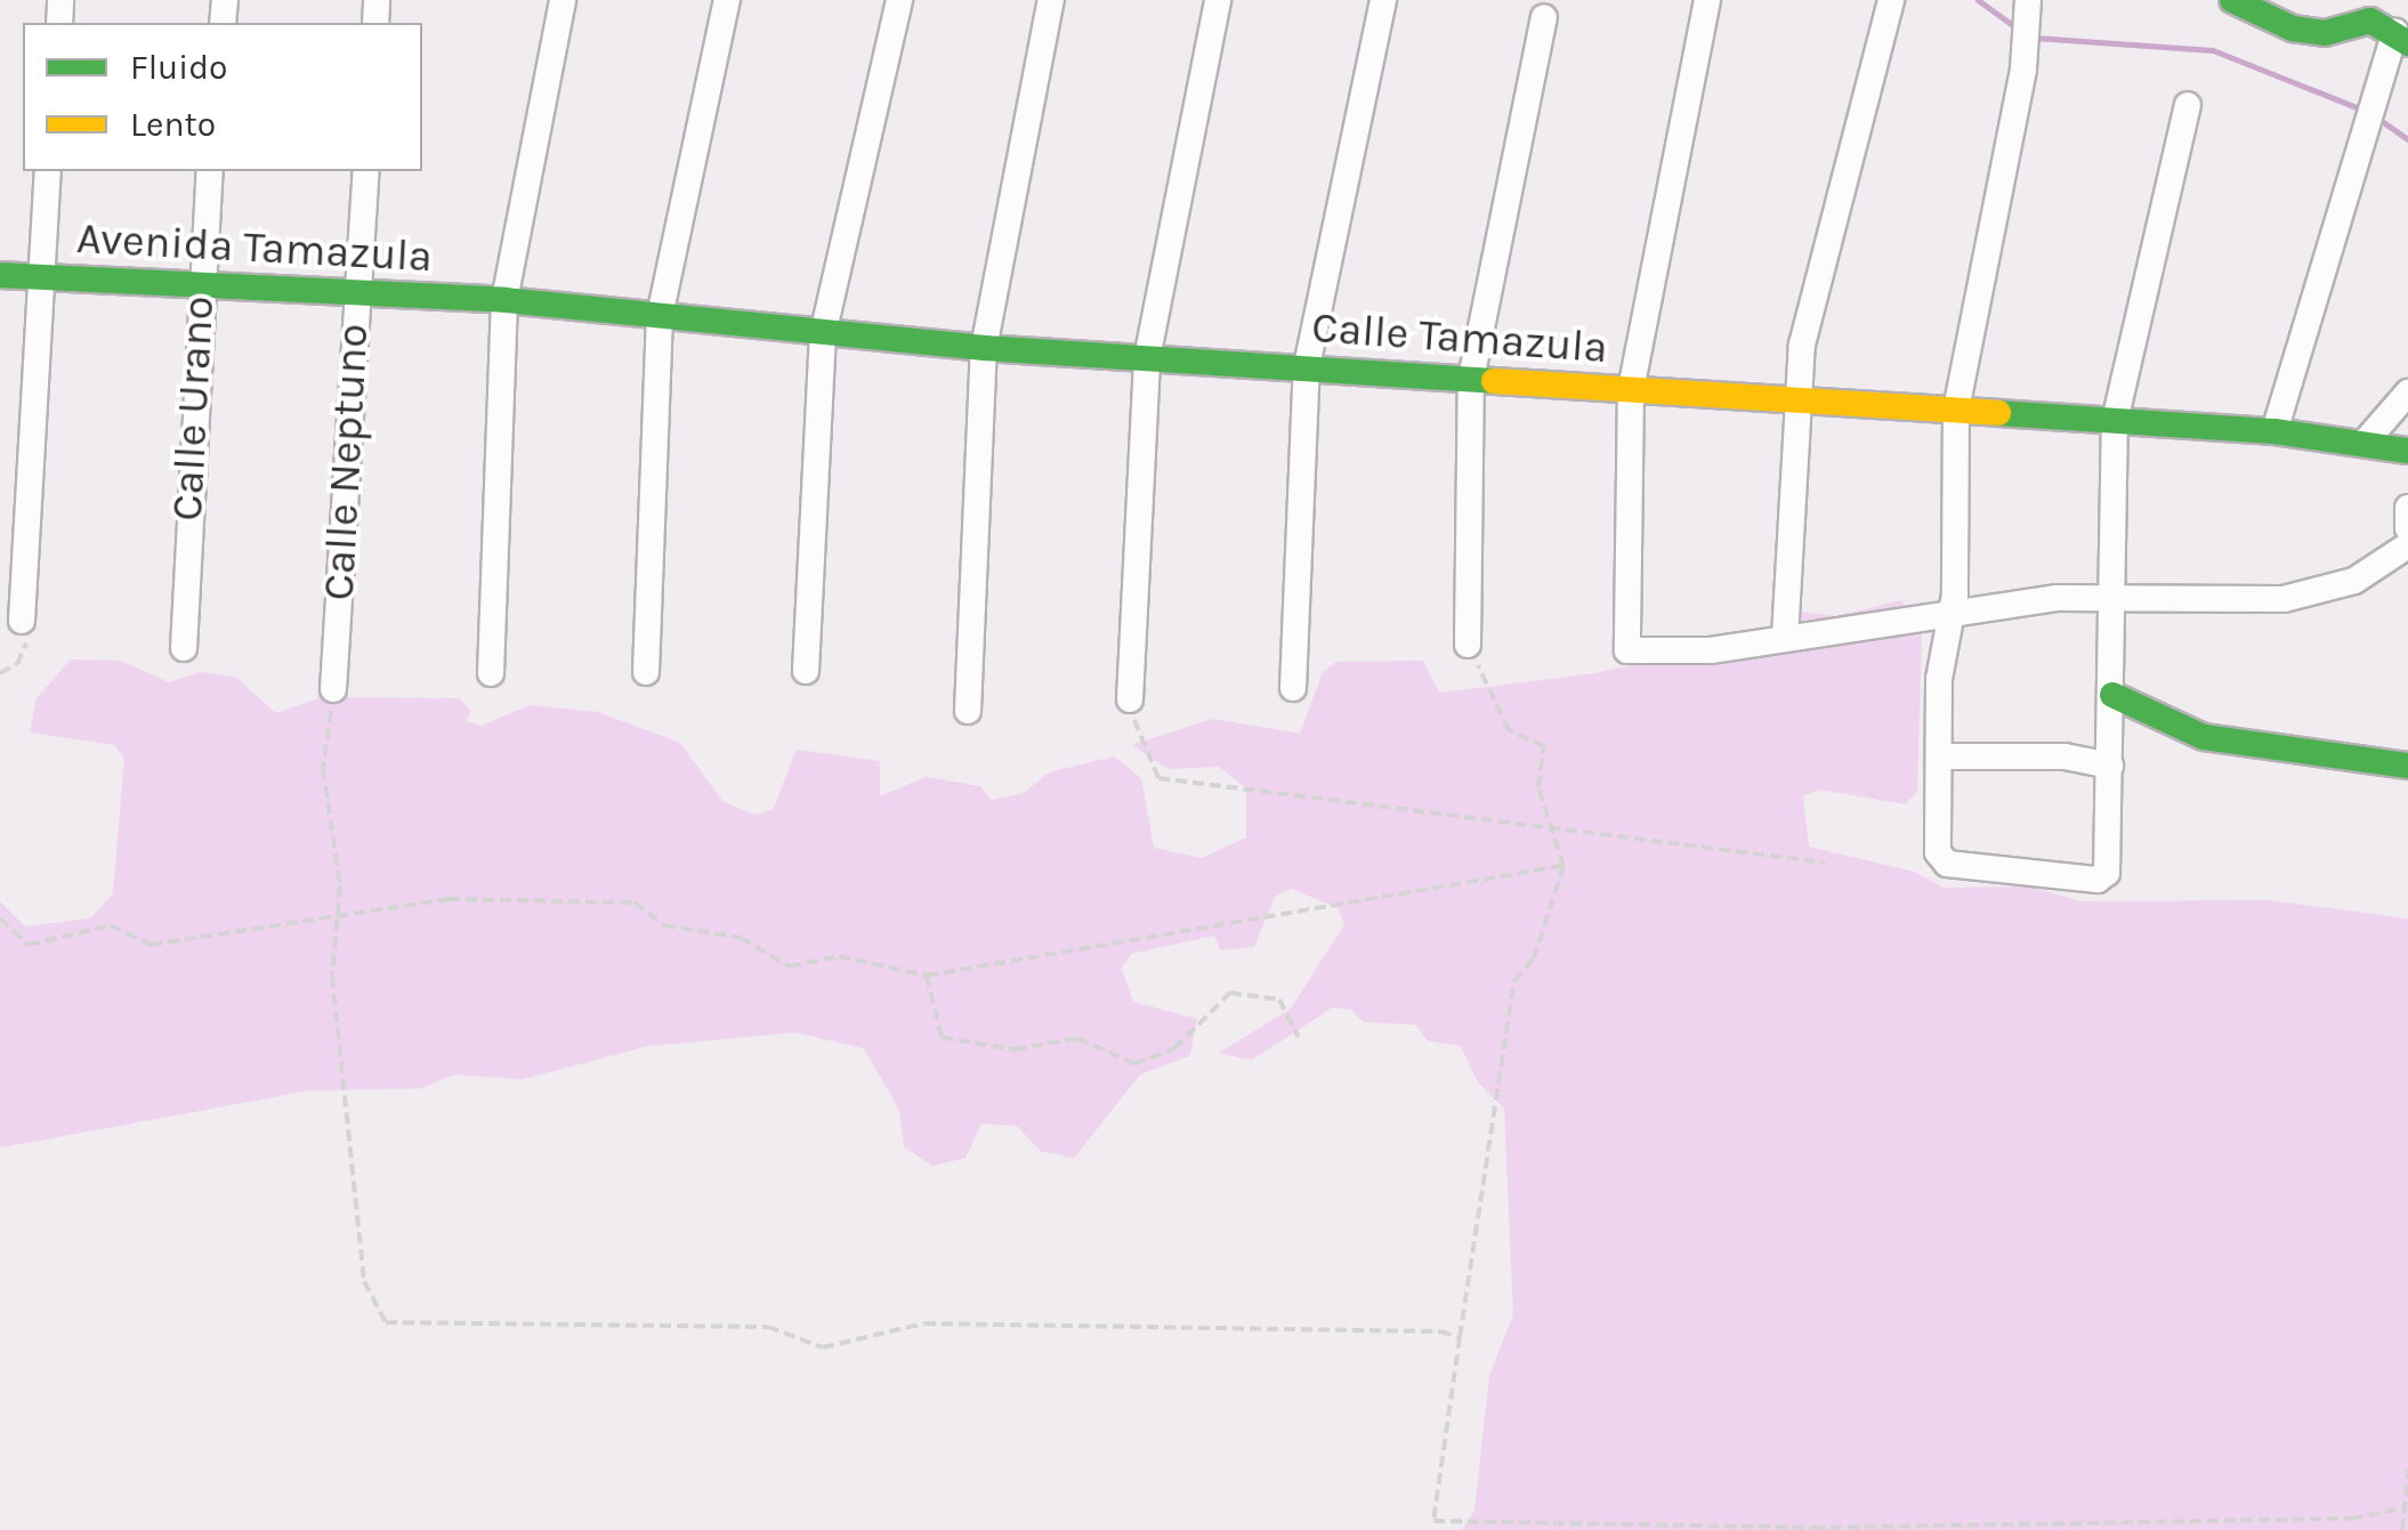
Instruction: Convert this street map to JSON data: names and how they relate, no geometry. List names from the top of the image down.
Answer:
{
  "streets": {
    "street": [
      "Avenida Tamazula",
      "Calle Tamazula",
      "Calle Urano",
      "Calle Neptuno"
    ]
  },
  "crossings": [
    ["Avenida Tamazula", "Calle Tamazula"],
    ["Avenida Tamazula", "Calle Urano"],
    ["Avenida Tamazula", "Calle Neptuno"]
  ],
  "legend": ["Fluido", "Lento"]
}
